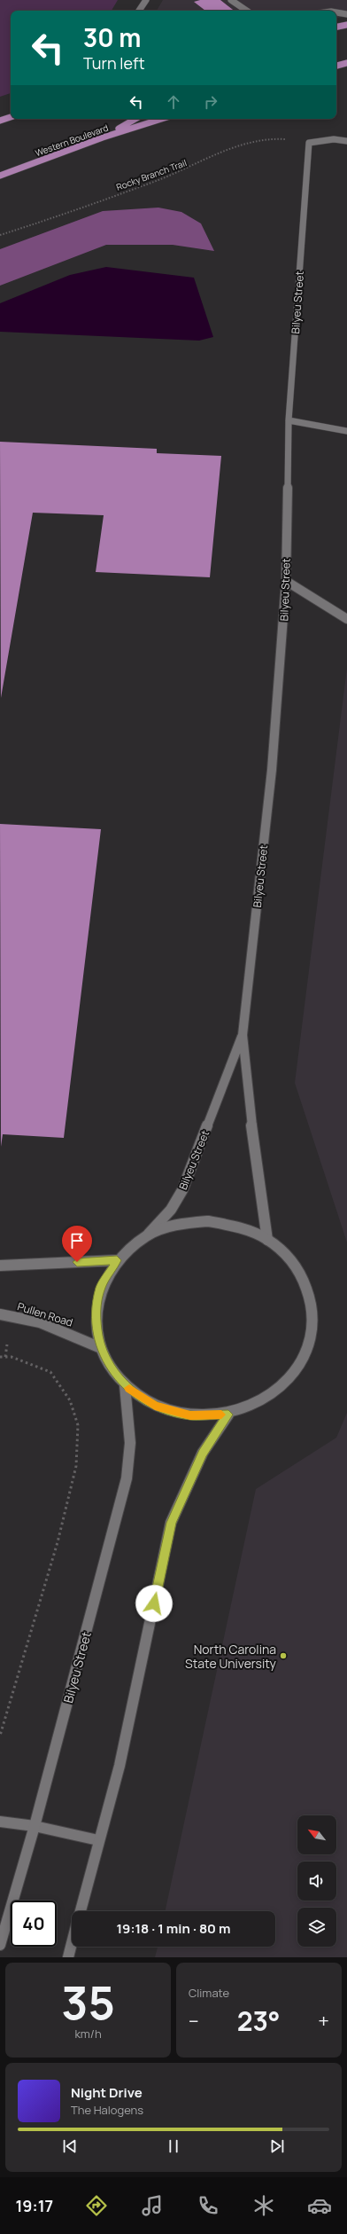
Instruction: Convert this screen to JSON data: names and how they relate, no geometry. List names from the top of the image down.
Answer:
{
  "streets": {
    "main road": ["Western Boulevard"],
    "street": ["Bilyeu Street", "Pullen Road"],
    "path": ["Rocky Branch Trail"]
  },
  "crossings": [
    ["Rocky Branch Trail", "Bilyeu Street"]
  ],
  "places": ["North Carolina State University"],
  "north": "top left",
  "page": {
    "turn": ["30 m", "Turn left"],
    "limit": "40",
    "trip": "19:18 · 1 min · 80 m",
    "tile": [
      ["35", "km/h"],
      "Climate"
    ],
    "heat": ["−", "23°", "+"],
    "song": ["Night Drive", "The Halogens"],
    "tabs": "19:17"
  }
}
